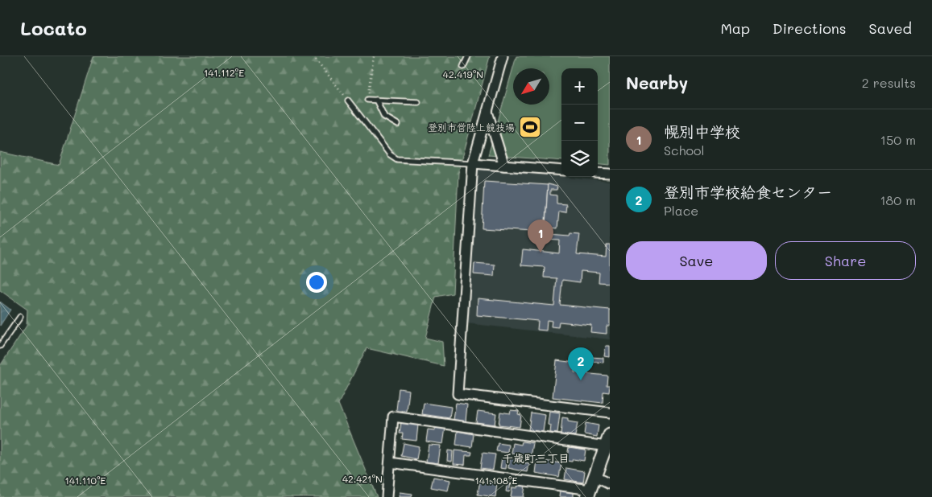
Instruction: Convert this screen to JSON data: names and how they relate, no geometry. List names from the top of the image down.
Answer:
{
  "districts": ["千歳町三丁目"],
  "places": {
    "sports": ["登別市営陸上競技場"]
  },
  "north": "bottom left",
  "page": {
    "header": "Locato",
    "nav": ["Map", "Directions", "Saved"],
    "heading": ["Nearby", "2 results"],
    "map_buttons": ["+", "−"],
    "list": [
      {
        "mark": "1",
        "name": "幌別中学校",
        "note": "School",
        "value": "150 m"
      },
      {
        "mark": "2",
        "name": "登別市学校給食センター",
        "note": "Place",
        "value": "180 m"
      }
    ],
    "pins": ["1", "2"],
    "buttons": ["Save", "Share"]
  },
  "coordinates": [
    "141.112°E",
    "42.419°N",
    "42.421°N",
    "141.110°E",
    "141.108°E"
  ]
}
